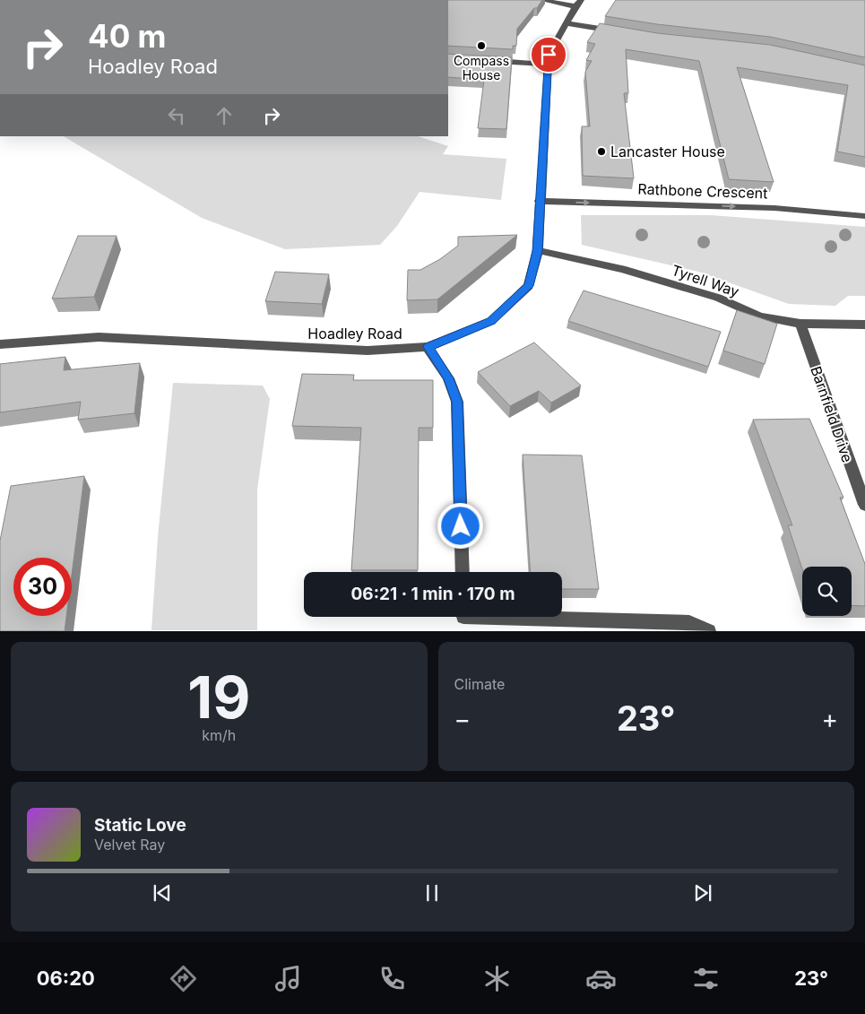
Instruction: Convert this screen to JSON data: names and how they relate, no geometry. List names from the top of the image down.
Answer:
{
  "streets": {
    "street": [
      "Rathbone Crescent",
      "Tyrell Way",
      "Hoadley Road",
      "Barnfield Drive"
    ]
  },
  "crossings": [
    ["Rathbone Crescent", "Hoadley Road"],
    ["Tyrell Way", "Hoadley Road"],
    ["Tyrell Way", "Barnfield Drive"]
  ],
  "one_way": ["Rathbone Crescent"],
  "places": ["Compass House", "Lancaster House"],
  "page": {
    "turn": ["40 m", "Hoadley Road"],
    "limit": "30",
    "trip": "06:21 · 1 min · 170 m",
    "tile": [
      ["19", "km/h"],
      "Climate"
    ],
    "heat": ["−", "23°", "+"],
    "song": ["Static Love", "Velvet Ray"],
    "tabs": ["06:20", "23°"]
  }
}
